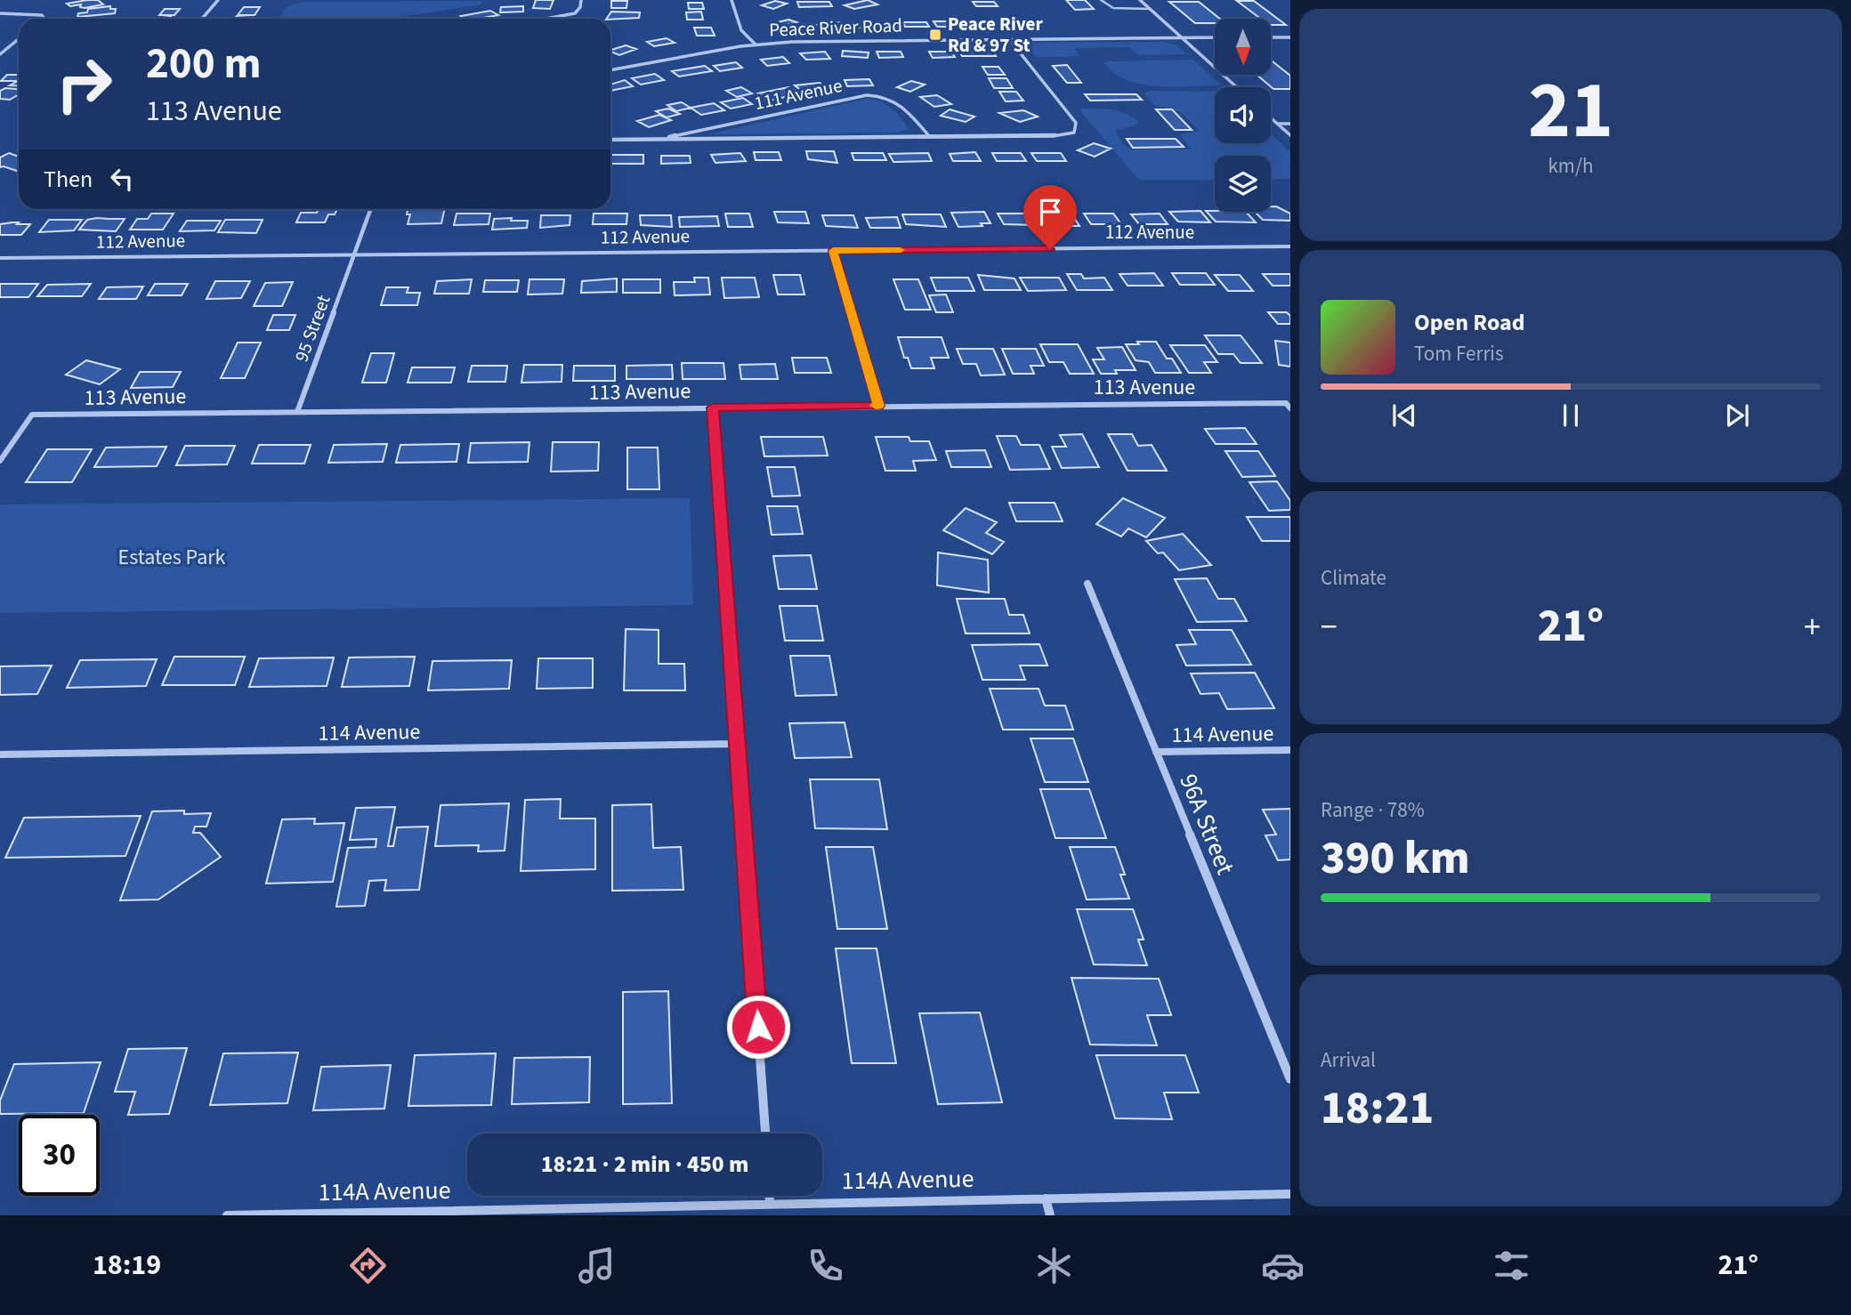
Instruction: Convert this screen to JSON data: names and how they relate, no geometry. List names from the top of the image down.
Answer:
{
  "streets": {
    "street": [
      "Peace River Road",
      "111 Avenue",
      "112 Avenue",
      "95 Street",
      "113 Avenue",
      "114 Avenue",
      "96A Street",
      "114A Avenue"
    ]
  },
  "crossings": [
    ["Peace River Road", "111 Avenue"],
    ["112 Avenue", "95 Street"],
    ["95 Street", "113 Avenue"],
    ["114 Avenue", "96A Street"]
  ],
  "parks": ["Estates Park"],
  "places": {
    "transit": ["Peace River Rd & 97 St"]
  },
  "north": "bottom",
  "page": {
    "tile": [
      ["21", "km/h"],
      "Climate",
      ["Range · 78%", "390 km"],
      ["Arrival", "18:21"]
    ],
    "turn": ["200 m", "113 Avenue"],
    "then": "Then",
    "song": ["Open Road", "Tom Ferris"],
    "heat": ["−", "21°", "+"],
    "limit": "30",
    "trip": "18:21 · 2 min · 450 m",
    "tabs": ["18:19", "21°"]
  }
}
